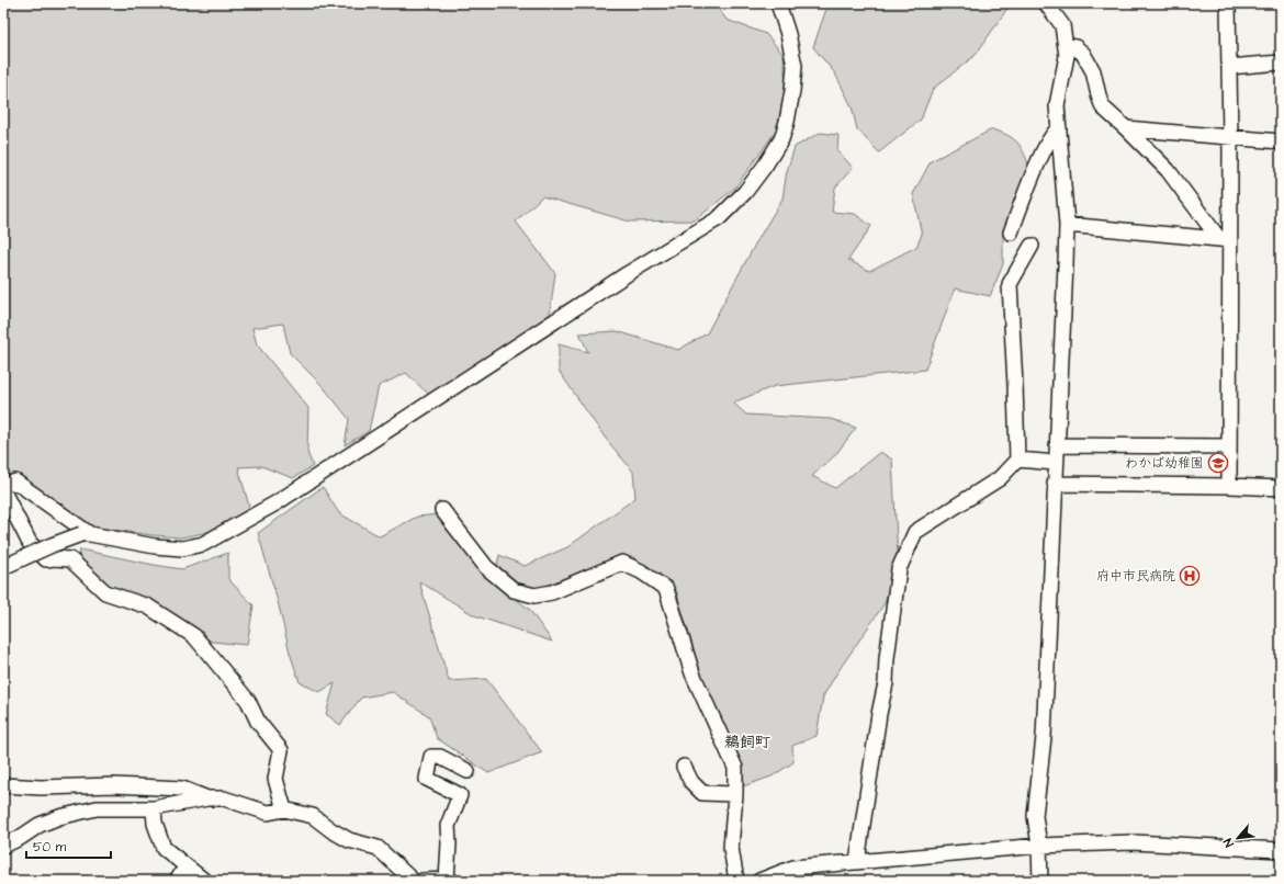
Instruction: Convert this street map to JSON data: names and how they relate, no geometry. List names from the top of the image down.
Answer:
{
  "districts": ["鵜飼町"],
  "places": {
    "school or university": ["わかば幼稚園"],
    "hospital": ["府中市民病院"]
  },
  "scale_bar": "50 m",
  "north": "bottom left"
}
